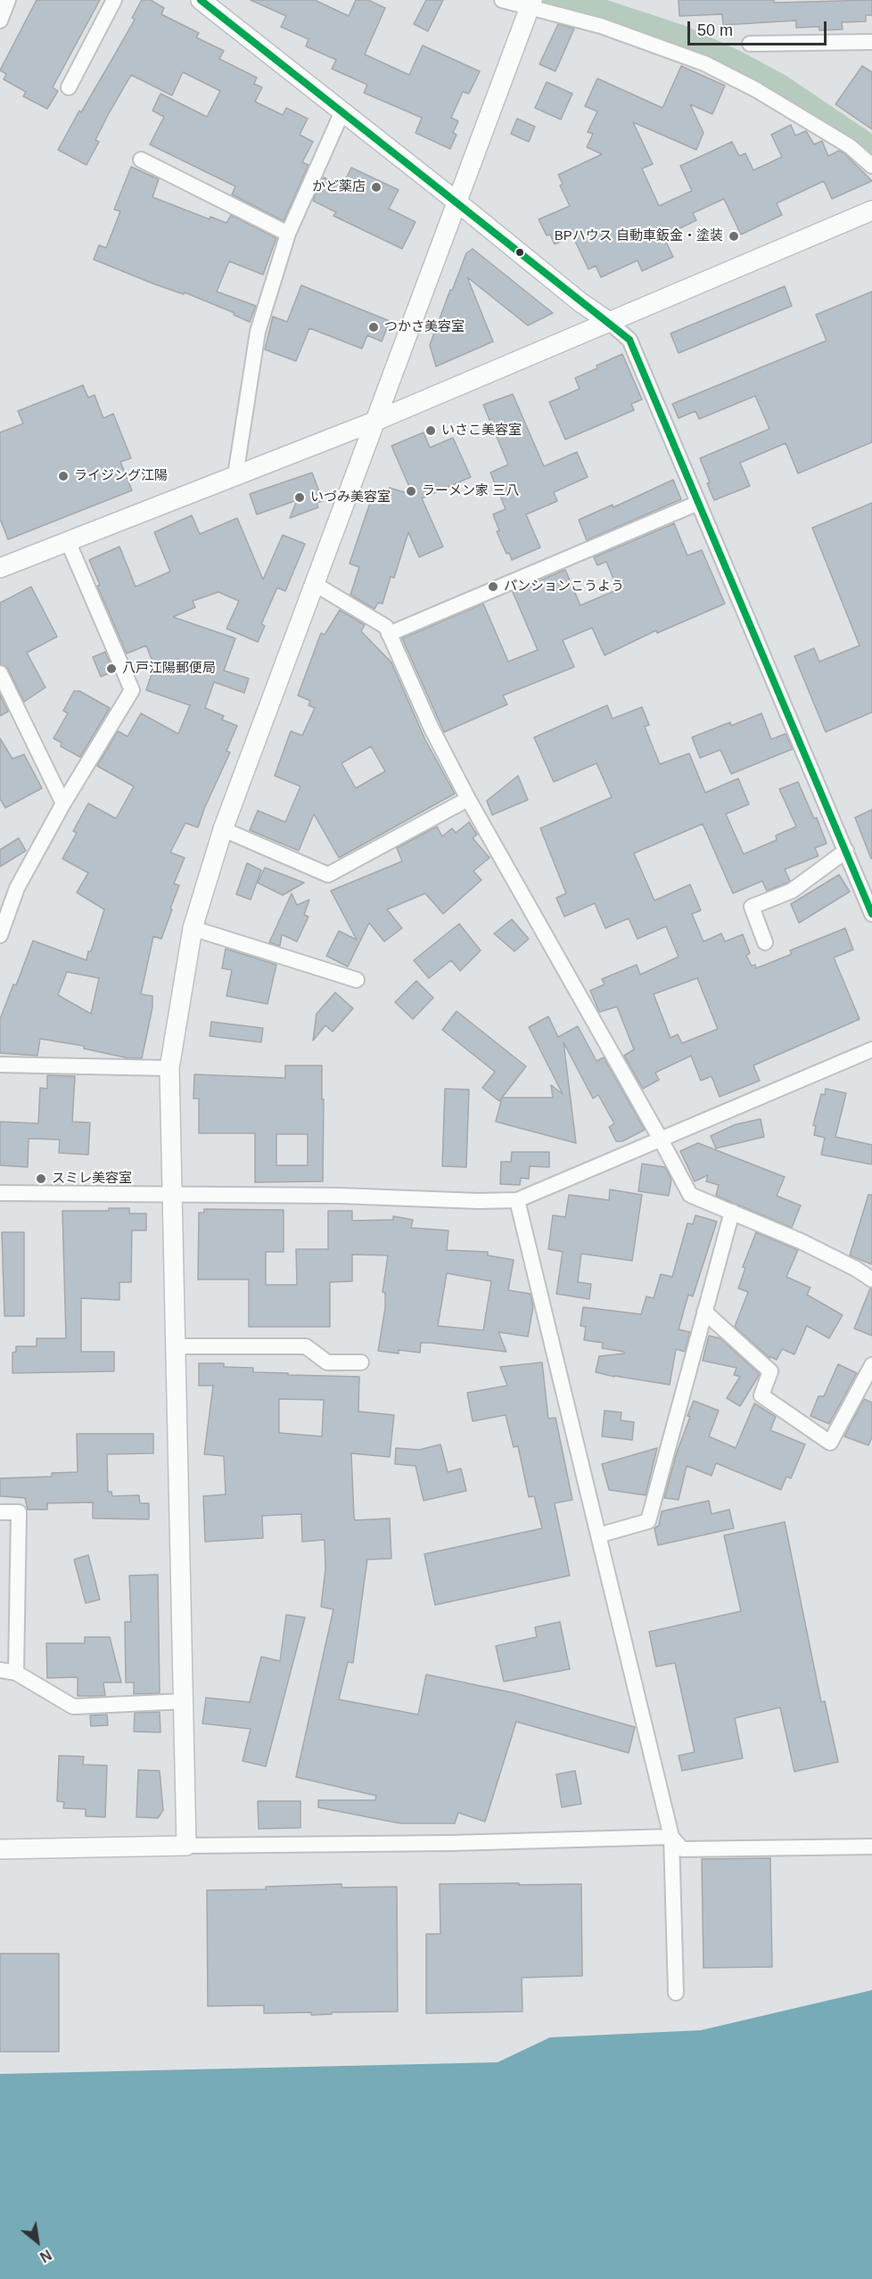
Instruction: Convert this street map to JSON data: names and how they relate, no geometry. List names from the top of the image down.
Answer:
{
  "places": [
    "かど薬店",
    "BPハウス 自動車鈑金・塗装",
    "つかさ美容室",
    "いさこ美容室",
    "ライジング江陽",
    "ラーメン家 三八",
    "いづみ美容室",
    "パンションこうよう",
    "八戸江陽郵便局",
    "スミレ美容室"
  ],
  "scale_bar": "50 m",
  "north": "bottom right"
}
